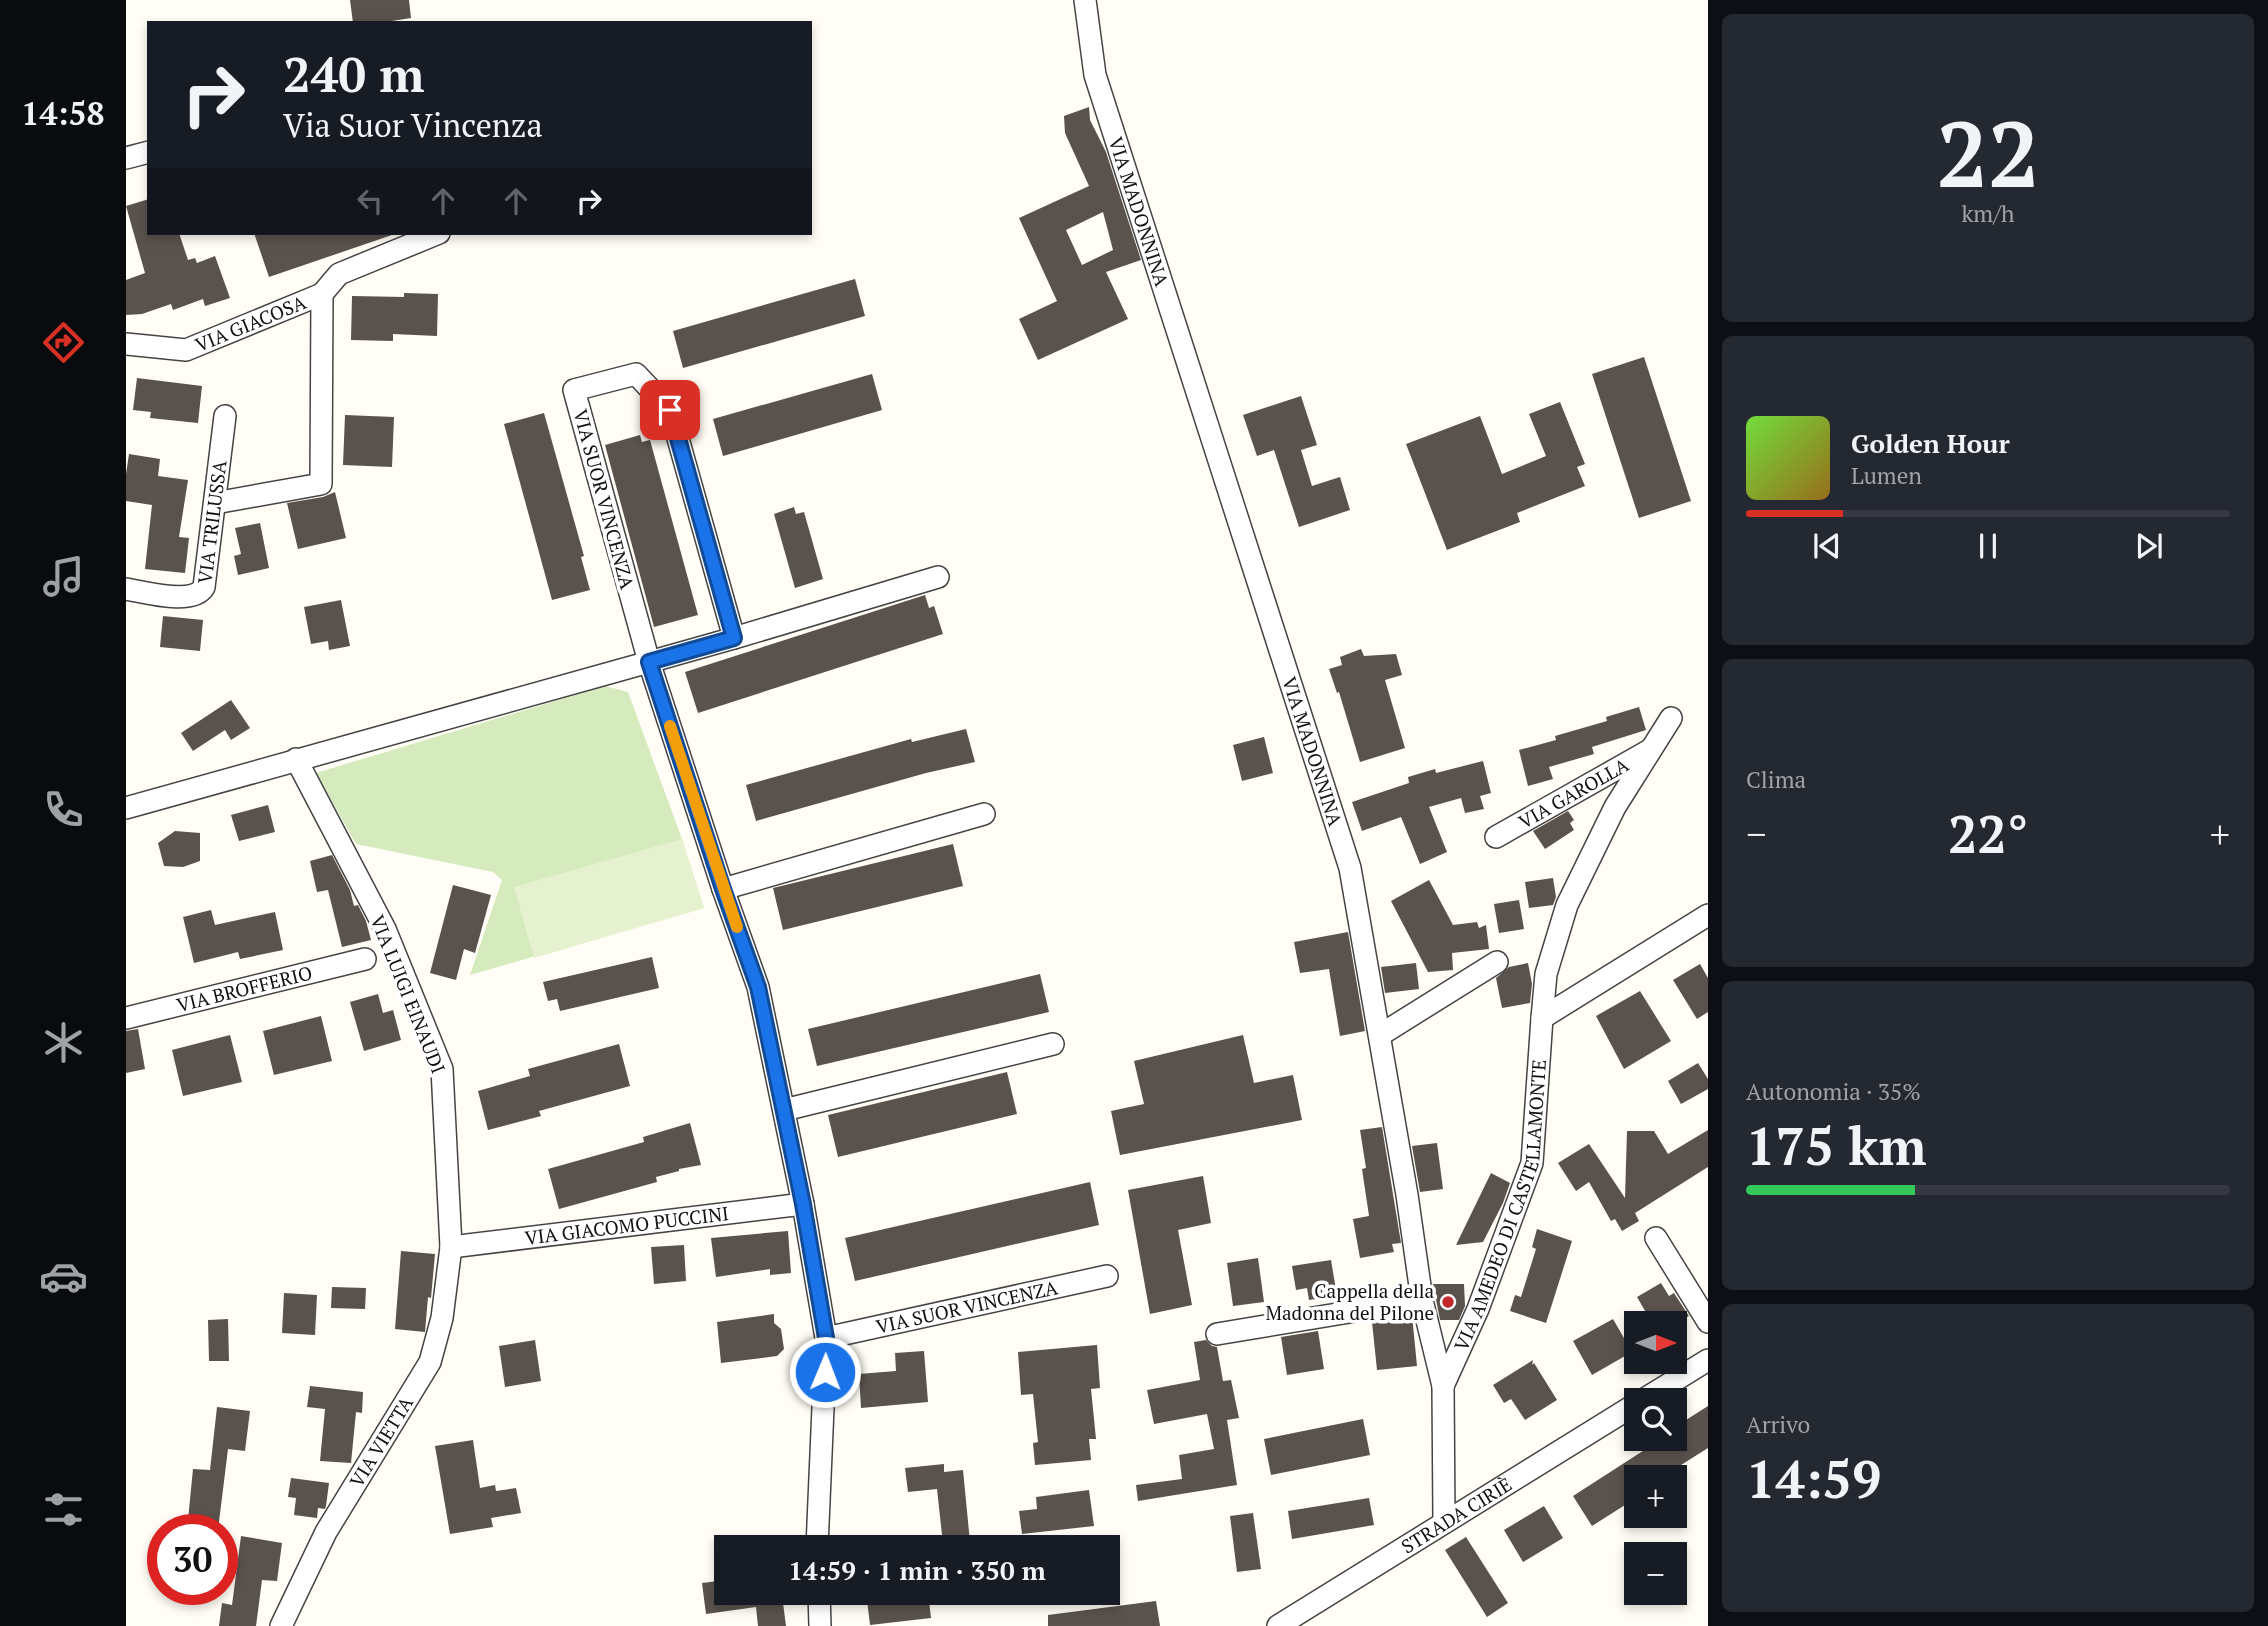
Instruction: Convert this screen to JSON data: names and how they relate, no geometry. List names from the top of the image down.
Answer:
{
  "streets": {
    "street": [
      "VIA MADONNINA",
      "VIA GIACOSA",
      "VIA SUOR VINCENZA",
      "VIA TRILUSSA",
      "VIA GAROLLA",
      "VIA BROFFERIO",
      "VIA LUIGI EINAUDI",
      "VIA AMEDEO DI CASTELLAMONTE",
      "VIA GIACOMO PUCCINI",
      "VIA VIETTA",
      "STRADA CIRIÈ"
    ]
  },
  "crossings": [
    ["VIA MADONNINA", "VIA AMEDEO DI CASTELLAMONTE"],
    ["VIA MADONNINA", "STRADA CIRIÈ"],
    ["VIA SUOR VINCENZA", "VIA GIACOMO PUCCINI"],
    ["VIA GAROLLA", "VIA AMEDEO DI CASTELLAMONTE"],
    ["VIA LUIGI EINAUDI", "VIA GIACOMO PUCCINI"],
    ["VIA LUIGI EINAUDI", "VIA VIETTA"],
    ["VIA GIACOMO PUCCINI", "VIA VIETTA"]
  ],
  "places": ["Cappella della Madonna del Pilone"],
  "north": "right",
  "page": {
    "tabs": "14:58",
    "tile": [
      ["22", "km/h"],
      "Clima",
      ["Autonomia · 35%", "175 km"],
      ["Arrivo", "14:59"]
    ],
    "turn": ["240 m", "Via Suor Vincenza"],
    "song": ["Golden Hour", "Lumen"],
    "heat": ["−", "22°", "+"],
    "map_buttons": ["+", "−"],
    "limit": "30",
    "trip": "14:59 · 1 min · 350 m"
  }
}
